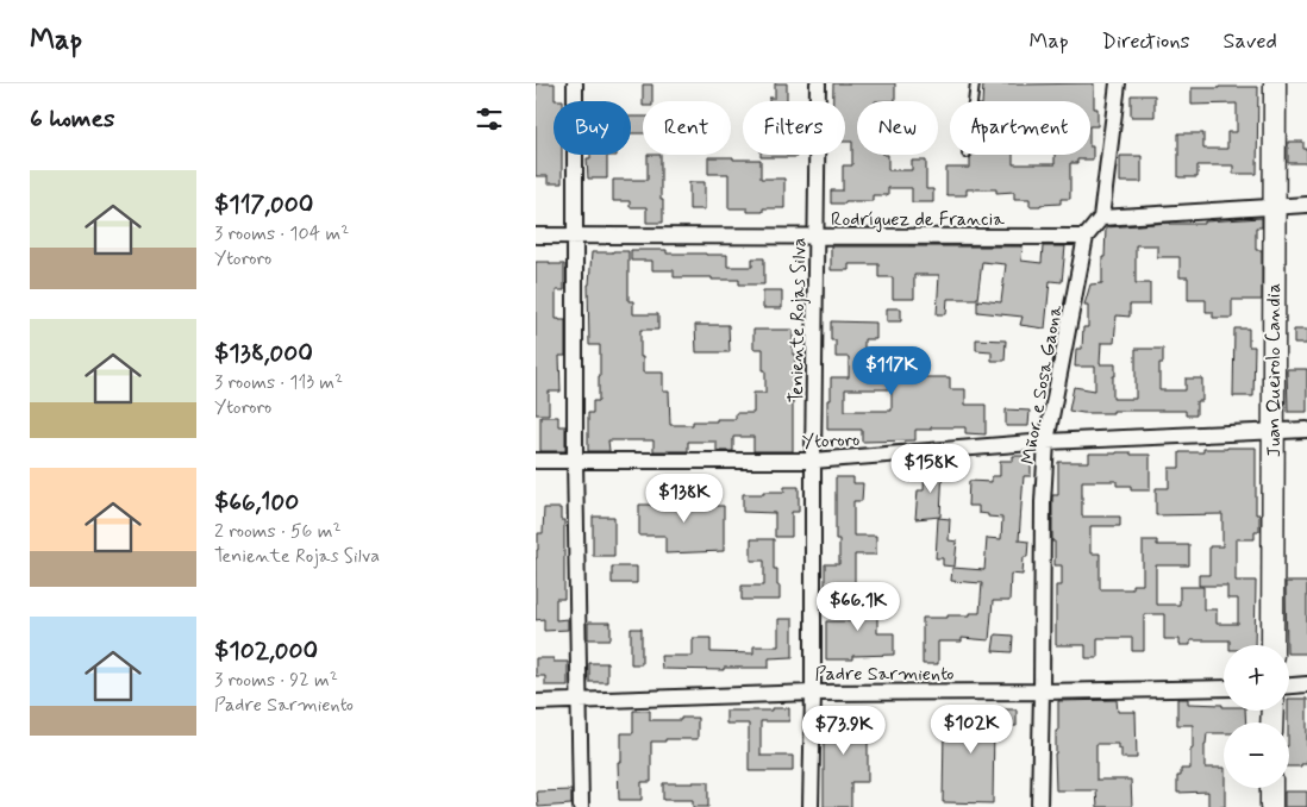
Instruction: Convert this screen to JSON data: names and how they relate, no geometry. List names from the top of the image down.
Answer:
{
  "streets": {
    "street": [
      "Rodríguez de Francia",
      "Teniente Rojas Silva",
      "Juan Queirolo Candia",
      "Mñor. e Sosa Gaona",
      "Ytororo",
      "Padre Sarmiento"
    ]
  },
  "crossings": [
    ["Rodríguez de Francia", "Teniente Rojas Silva"],
    ["Rodríguez de Francia", "Mñor. e Sosa Gaona"],
    ["Teniente Rojas Silva", "Ytororo"],
    ["Teniente Rojas Silva", "Padre Sarmiento"],
    ["Juan Queirolo Candia", "Ytororo"],
    ["Mñor. e Sosa Gaona", "Ytororo"],
    ["Mñor. e Sosa Gaona", "Padre Sarmiento"]
  ],
  "page": {
    "header": "Map",
    "nav": ["Map", "Directions", "Saved"],
    "heading": "6 homes",
    "chip": [
      "Buy",
      "Rent",
      "Filters",
      "New",
      "Apartment"
    ],
    "list": [
      {
        "name": "$117,000",
        "note": "3 rooms · 104 m² · Ytororo"
      },
      {
        "name": "$138,000",
        "note": "3 rooms · 113 m² · Ytororo"
      },
      {
        "name": "$66,100",
        "note": "2 rooms · 56 m² · Teniente Rojas Silva"
      },
      {
        "name": "$102,000",
        "note": "3 rooms · 92 m² · Padre Sarmiento"
      }
    ],
    "price": [
      "$117K",
      "$158K",
      "$138K",
      "$66.1K",
      "$102K",
      "$73.9K"
    ],
    "map_buttons": ["+", "−"]
  }
}
